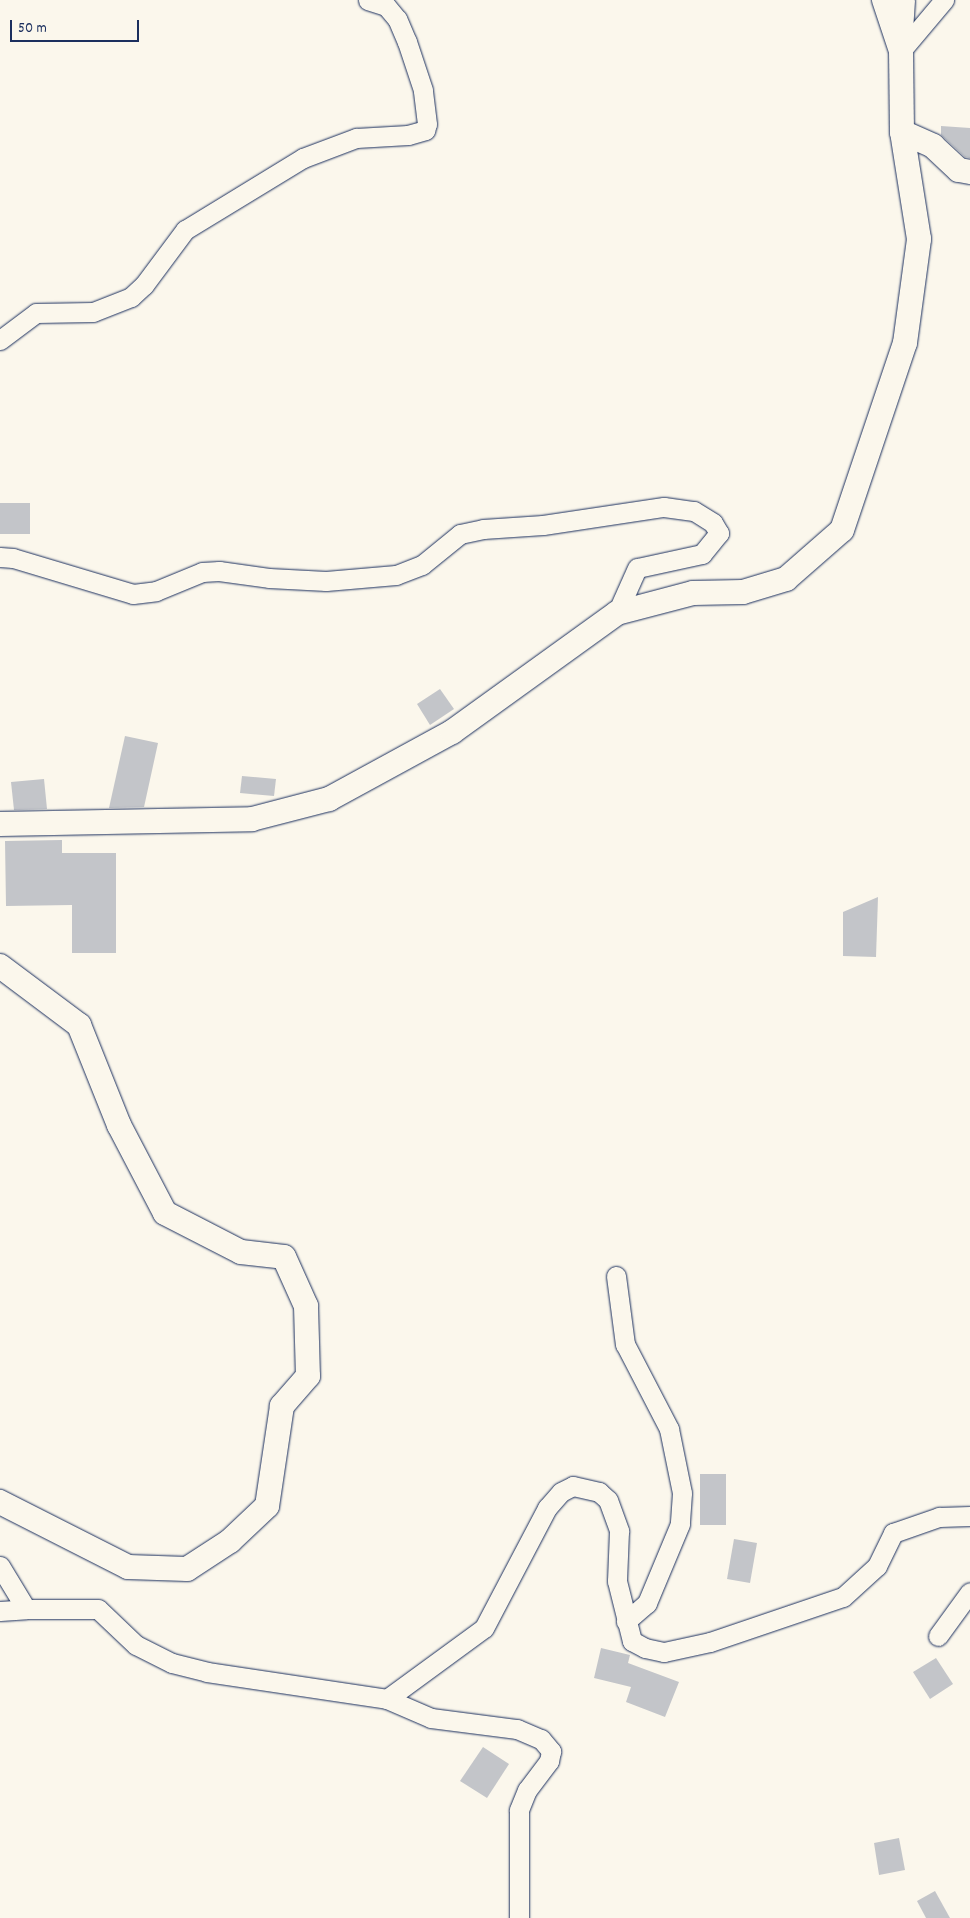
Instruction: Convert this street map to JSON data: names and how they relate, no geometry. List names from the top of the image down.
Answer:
{
  "scale_bar": "50 m"
}
